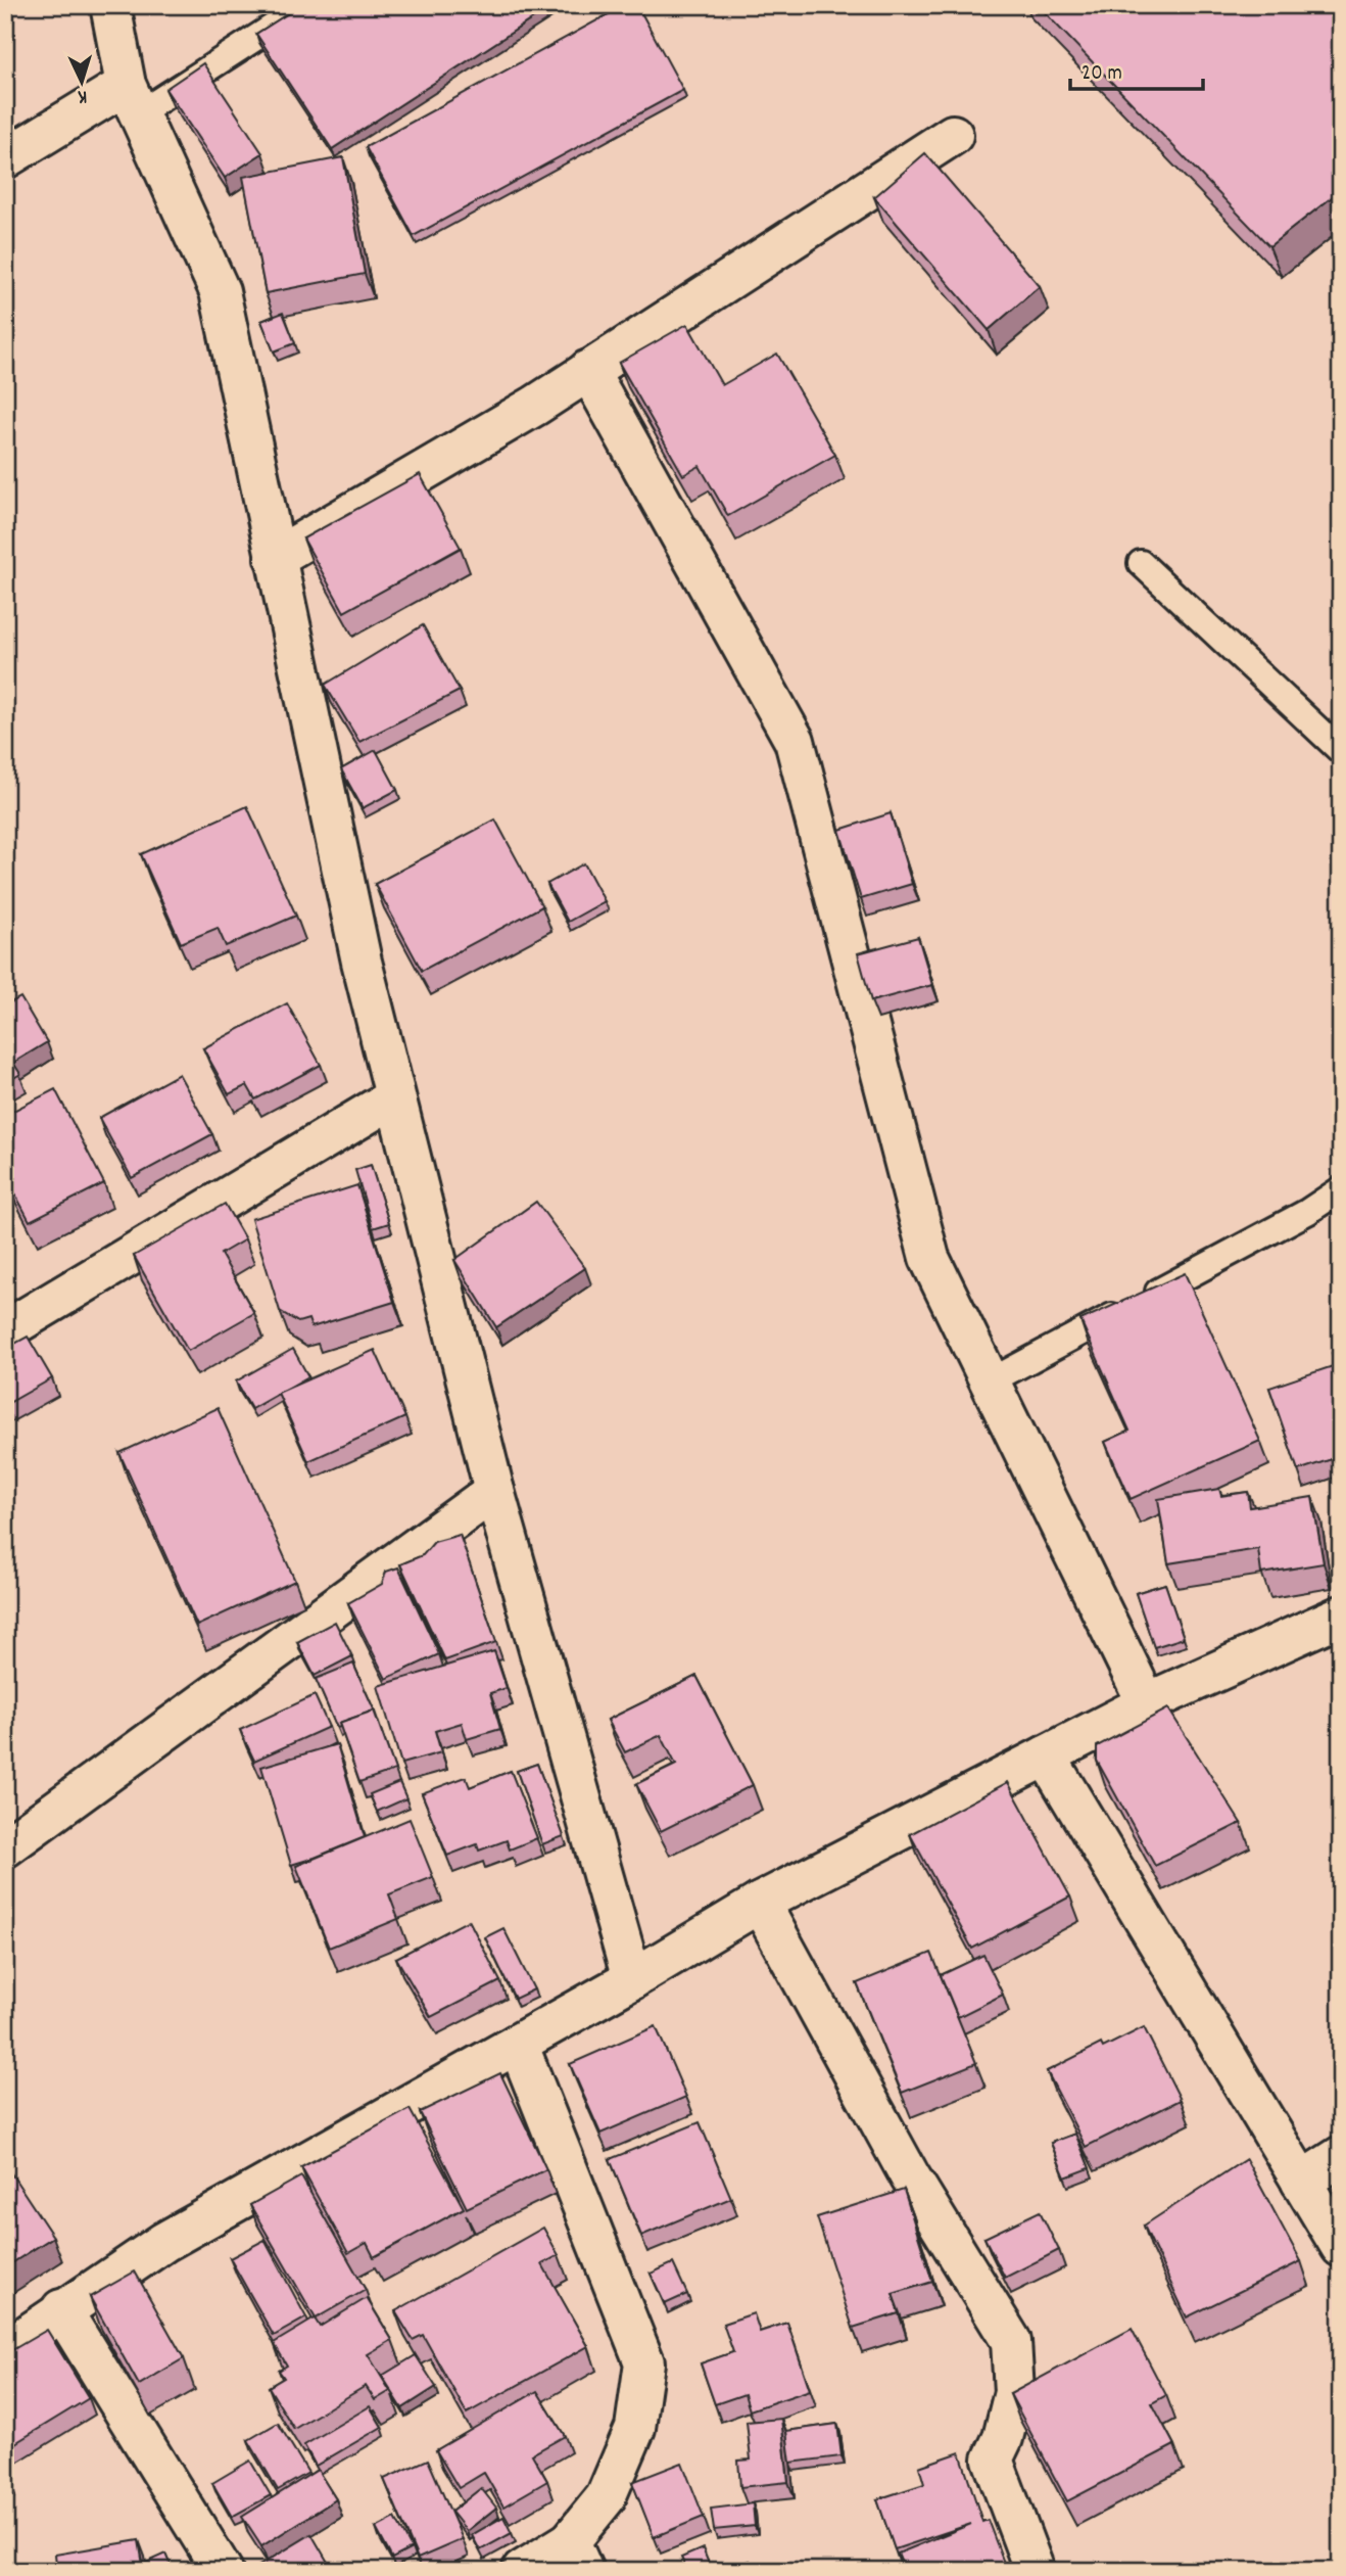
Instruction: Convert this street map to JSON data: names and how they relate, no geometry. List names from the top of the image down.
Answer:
{
  "scale_bar": "20 m",
  "north": "bottom"
}
